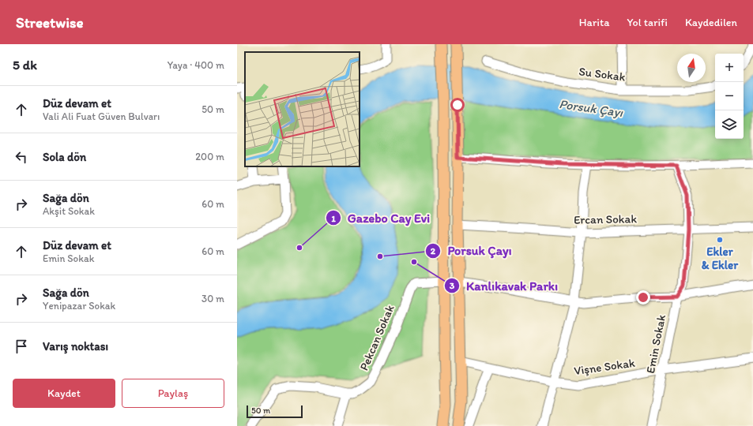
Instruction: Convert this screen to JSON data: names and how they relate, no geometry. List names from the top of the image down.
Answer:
{
  "streets": {
    "street": [
      "Su Sokak",
      "Ercan Sokak",
      "Pekcan Sokak",
      "Emin Sokak",
      "Vişne Sokak"
    ]
  },
  "crossings": [
    ["Ercan Sokak", "Emin Sokak"],
    ["Emin Sokak", "Vişne Sokak"]
  ],
  "water": ["Porsuk Çayı"],
  "places": [
    "Ekler & Ekler",
    "Gazebo Cay Evi",
    "Porsuk Çayı",
    "Kanlıkavak Parkı"
  ],
  "scale_bar": "50 m",
  "north": "top",
  "page": {
    "header": "Streetwise",
    "nav": ["Harita", "Yol tarifi", "Kaydedilen"],
    "heading": ["5 dk", "Yaya · 400 m"],
    "map_buttons": ["+", "−"],
    "list": [
      ["Düz devam et", "Vali Ali Fuat Güven Bulvarı", "50 m"],
      ["Sola dön", "200 m"],
      ["Sağa dön", "Akşit Sokak", "60 m"],
      ["Düz devam et", "Emin Sokak", "60 m"],
      ["Sağa dön", "Yenipazar Sokak", "30 m"],
      "Varış noktası"
    ],
    "buttons": ["Kaydet", "Paylaş"],
    "scale": "50 m"
  }
}
